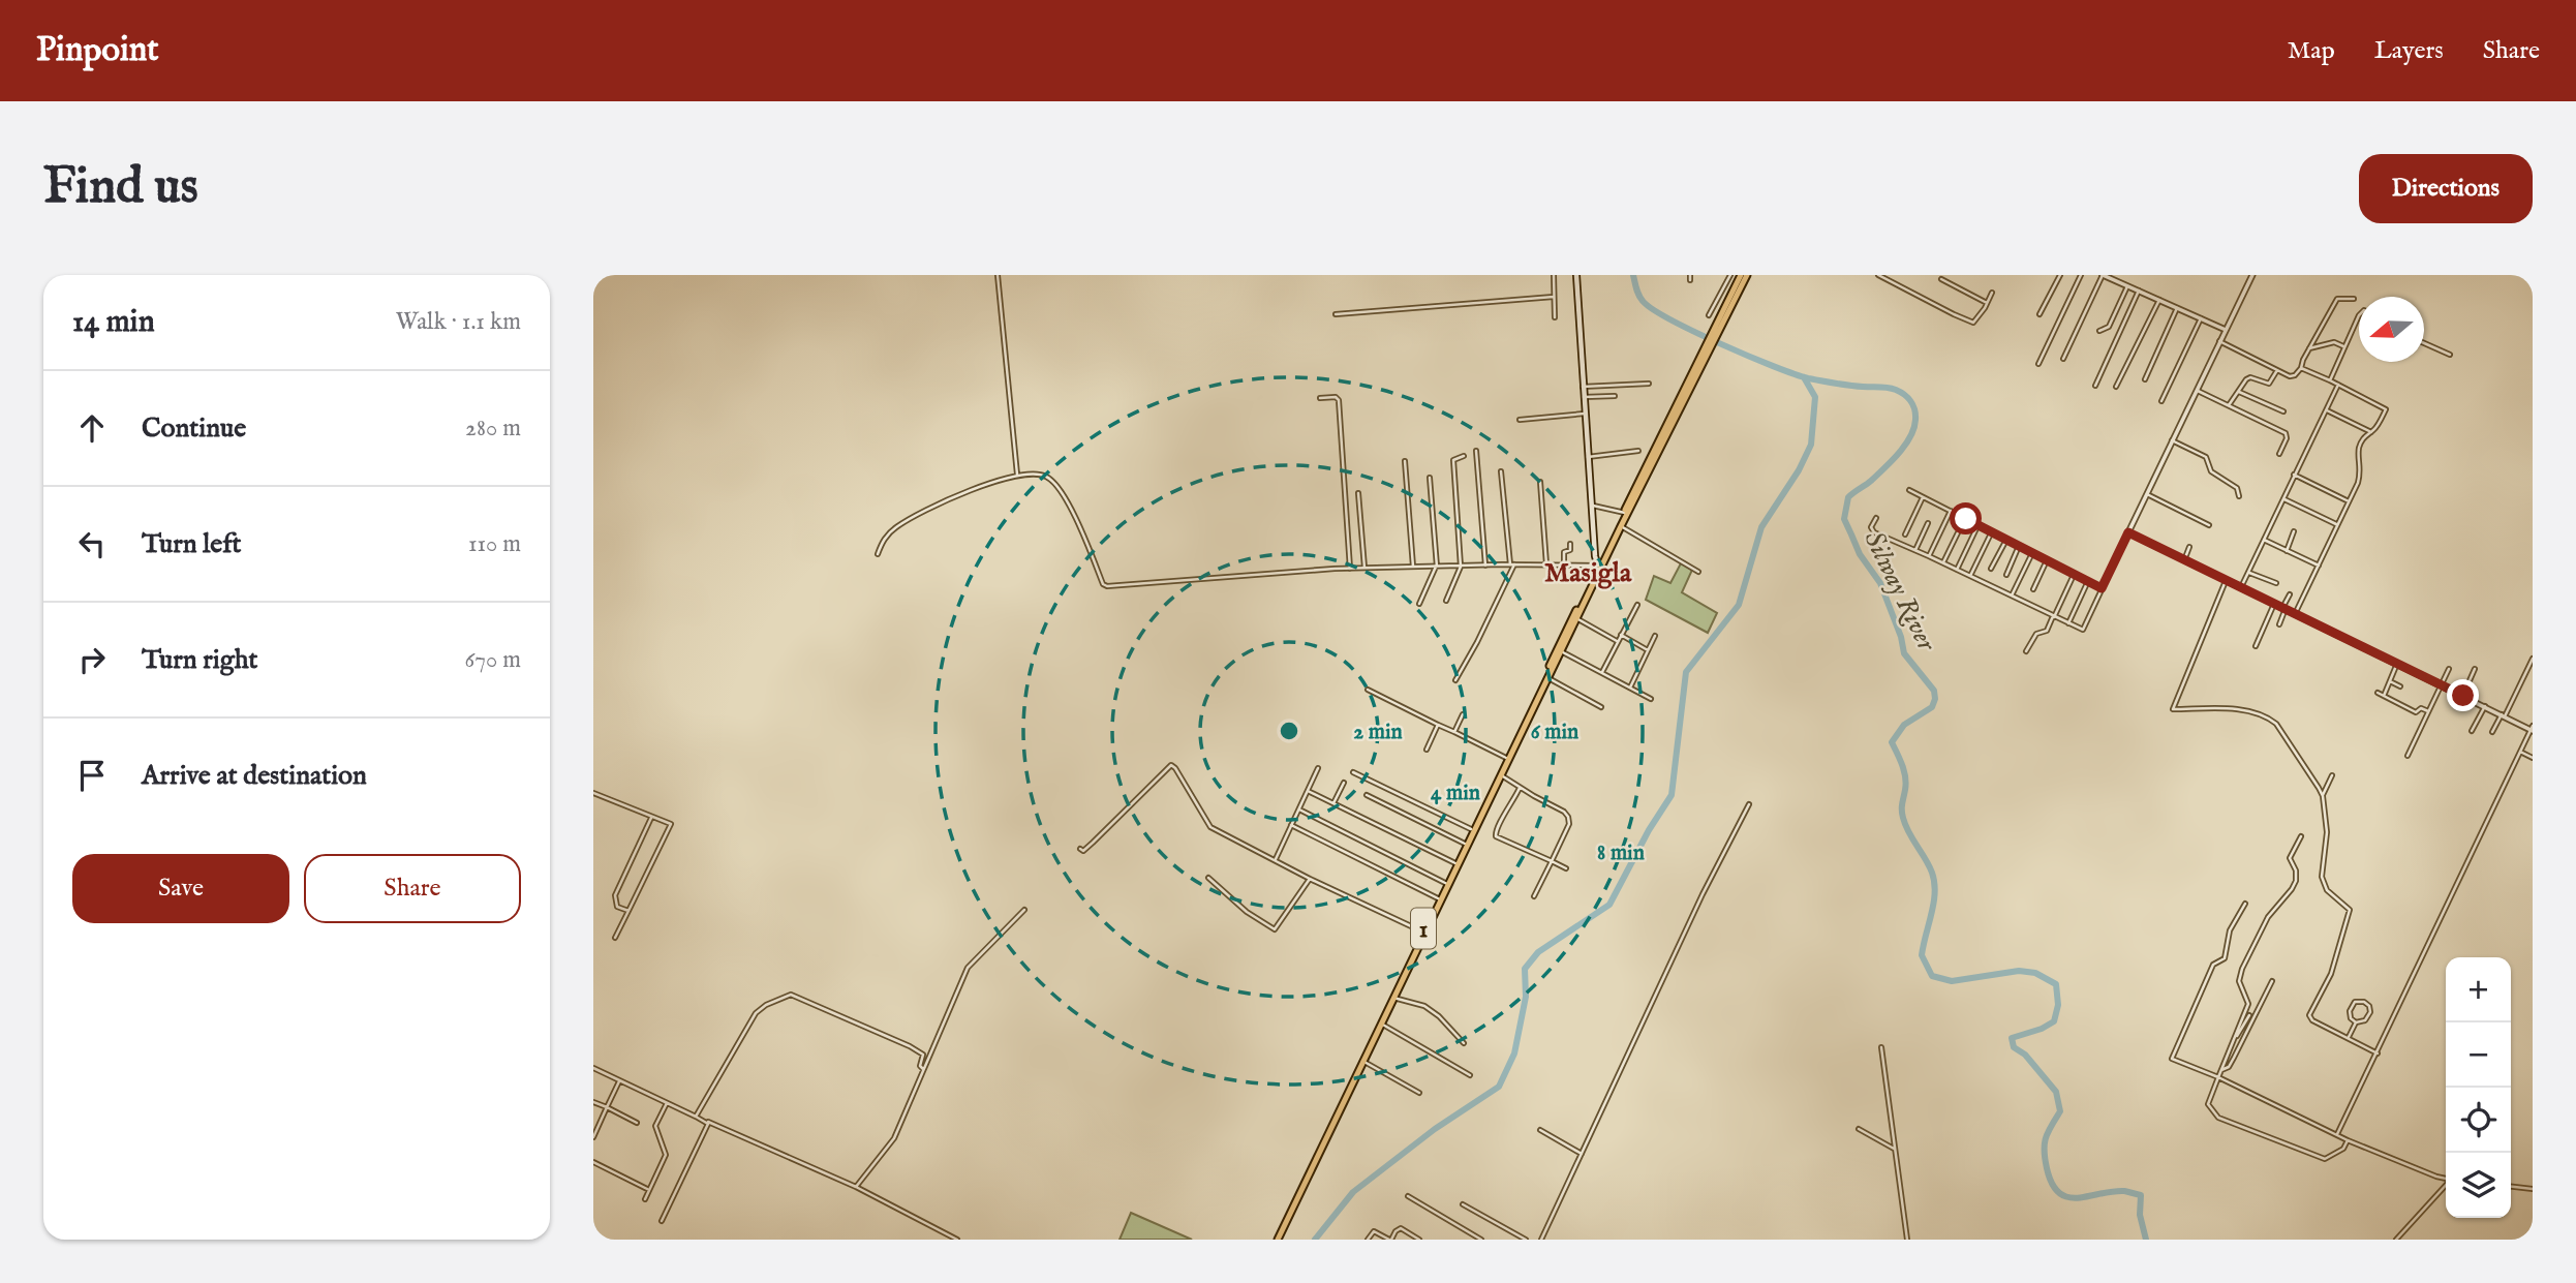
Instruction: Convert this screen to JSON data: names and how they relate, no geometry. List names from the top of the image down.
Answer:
{
  "streets": {
    "highway": ["1"]
  },
  "districts": ["Masigla"],
  "water": ["Silway River"],
  "north": "left",
  "page": {
    "header": "Pinpoint",
    "nav": ["Map", "Layers", "Share"],
    "buttons": [
      "Directions",
      ["Save", "Share"]
    ],
    "title": "Find us",
    "heading": ["14 min", "Walk · 1.1 km"],
    "list": [
      ["Continue", "280 m"],
      ["Turn left", "110 m"],
      ["Turn right", "670 m"],
      "Arrive at destination"
    ],
    "map_buttons": ["+", "−"]
  },
  "rings": [
    "2 min",
    "6 min",
    "4 min",
    "8 min"
  ]
}
